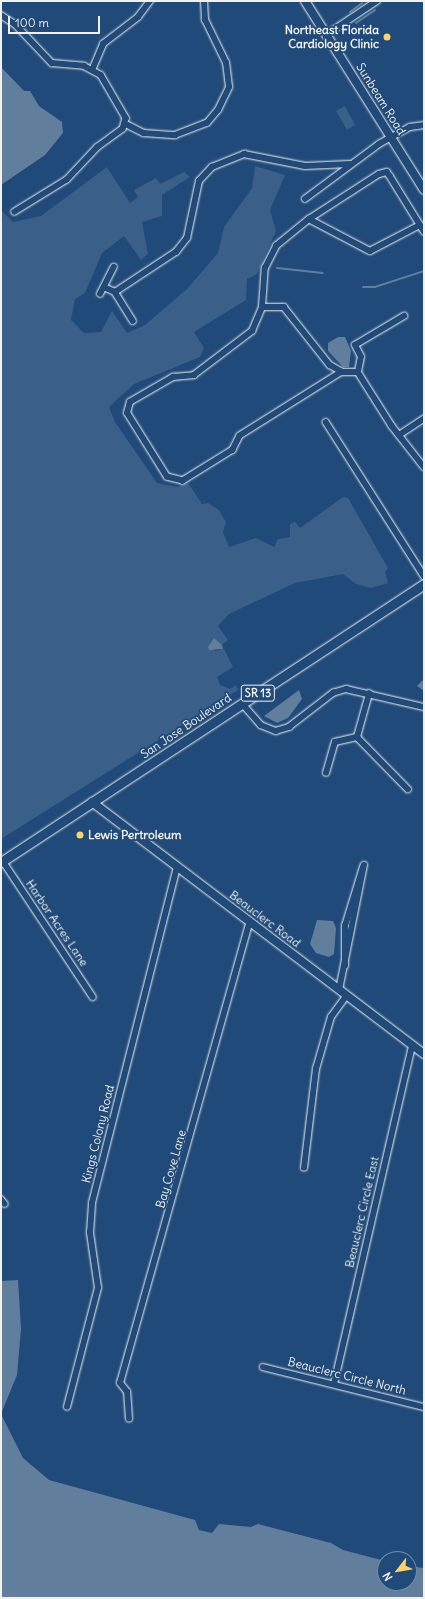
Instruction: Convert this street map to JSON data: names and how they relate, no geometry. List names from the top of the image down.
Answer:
{
  "streets": {
    "main road": ["SR 13", "San Jose Boulevard"],
    "street": [
      "Sunbeam Road",
      "Beauclerc Road",
      "Harbor Acres Lane",
      "Kings Colony Road",
      "Bay Cove Lane",
      "Beauclerc Circle East",
      "Beauclerc Circle North"
    ]
  },
  "crossings": [
    ["San Jose Boulevard", "Beauclerc Road"],
    ["San Jose Boulevard", "Harbor Acres Lane"],
    ["Beauclerc Road", "Kings Colony Road"],
    ["Beauclerc Road", "Bay Cove Lane"],
    ["Beauclerc Road", "Beauclerc Circle East"],
    ["Beauclerc Circle East", "Beauclerc Circle North"]
  ],
  "places": ["Northeast Florida Cardiology Clinic", "Lewis Pertroleum"],
  "scale_bar": "100 m",
  "north": "bottom left"
}
